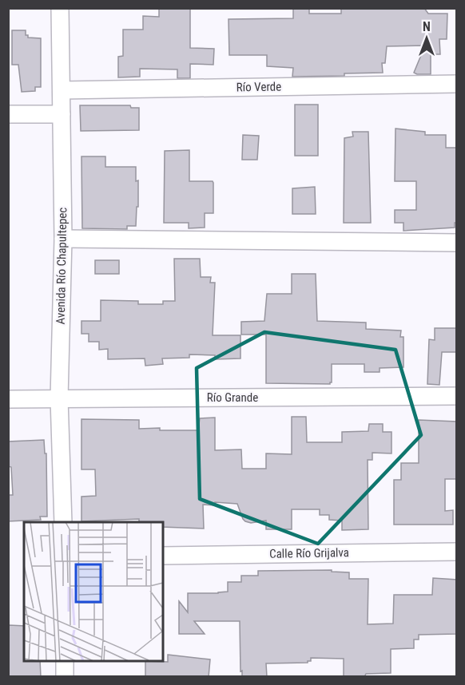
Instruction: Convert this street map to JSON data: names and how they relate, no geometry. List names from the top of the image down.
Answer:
{
  "streets": {
    "street": [
      "Río Verde",
      "Avenida Río Chapultepec",
      "Río Grande",
      "Calle Río Grijalva"
    ]
  },
  "crossings": [
    ["Río Verde", "Avenida Río Chapultepec"],
    ["Avenida Río Chapultepec", "Río Grande"]
  ],
  "north": "top"
}
